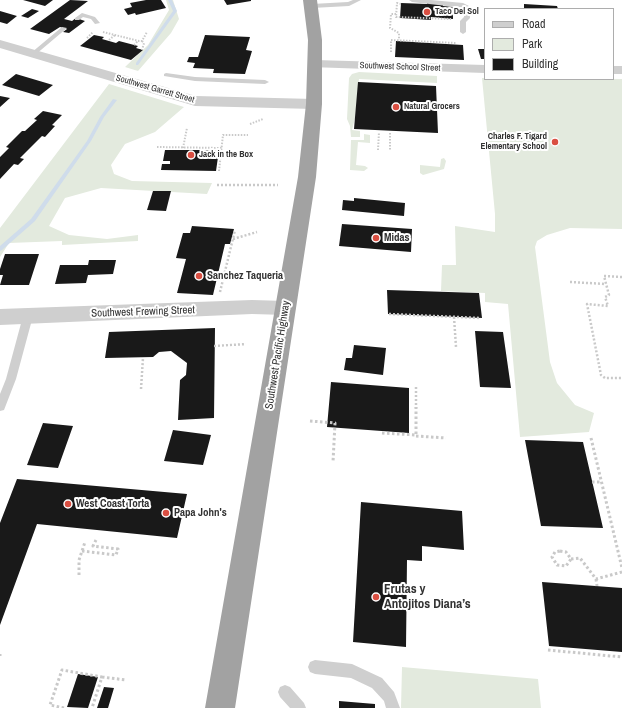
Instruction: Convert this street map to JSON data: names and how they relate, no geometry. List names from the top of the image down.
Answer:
{
  "streets": {
    "highway": ["Southwest Pacific Highway"],
    "street": ["Southwest School Street", "Southwest Garrett Street", "Southwest Frewing Street"]
  },
  "crossings": [
    ["Southwest School Street", "Southwest Pacific Highway"],
    ["Southwest Garrett Street", "Southwest Pacific Highway"],
    ["Southwest Frewing Street", "Southwest Pacific Highway"]
  ],
  "places": [
    "Taco Del Sol",
    "Natural Grocers",
    "Charles F. Tigard Elementary School",
    "Jack in the Box",
    "Midas",
    "Sanchez Taqueria",
    "West Coast Torta",
    "Papa John's",
    "Frutas y Antojitos Diana’s"
  ],
  "legend": ["Road", "Park", "Building"]
}
